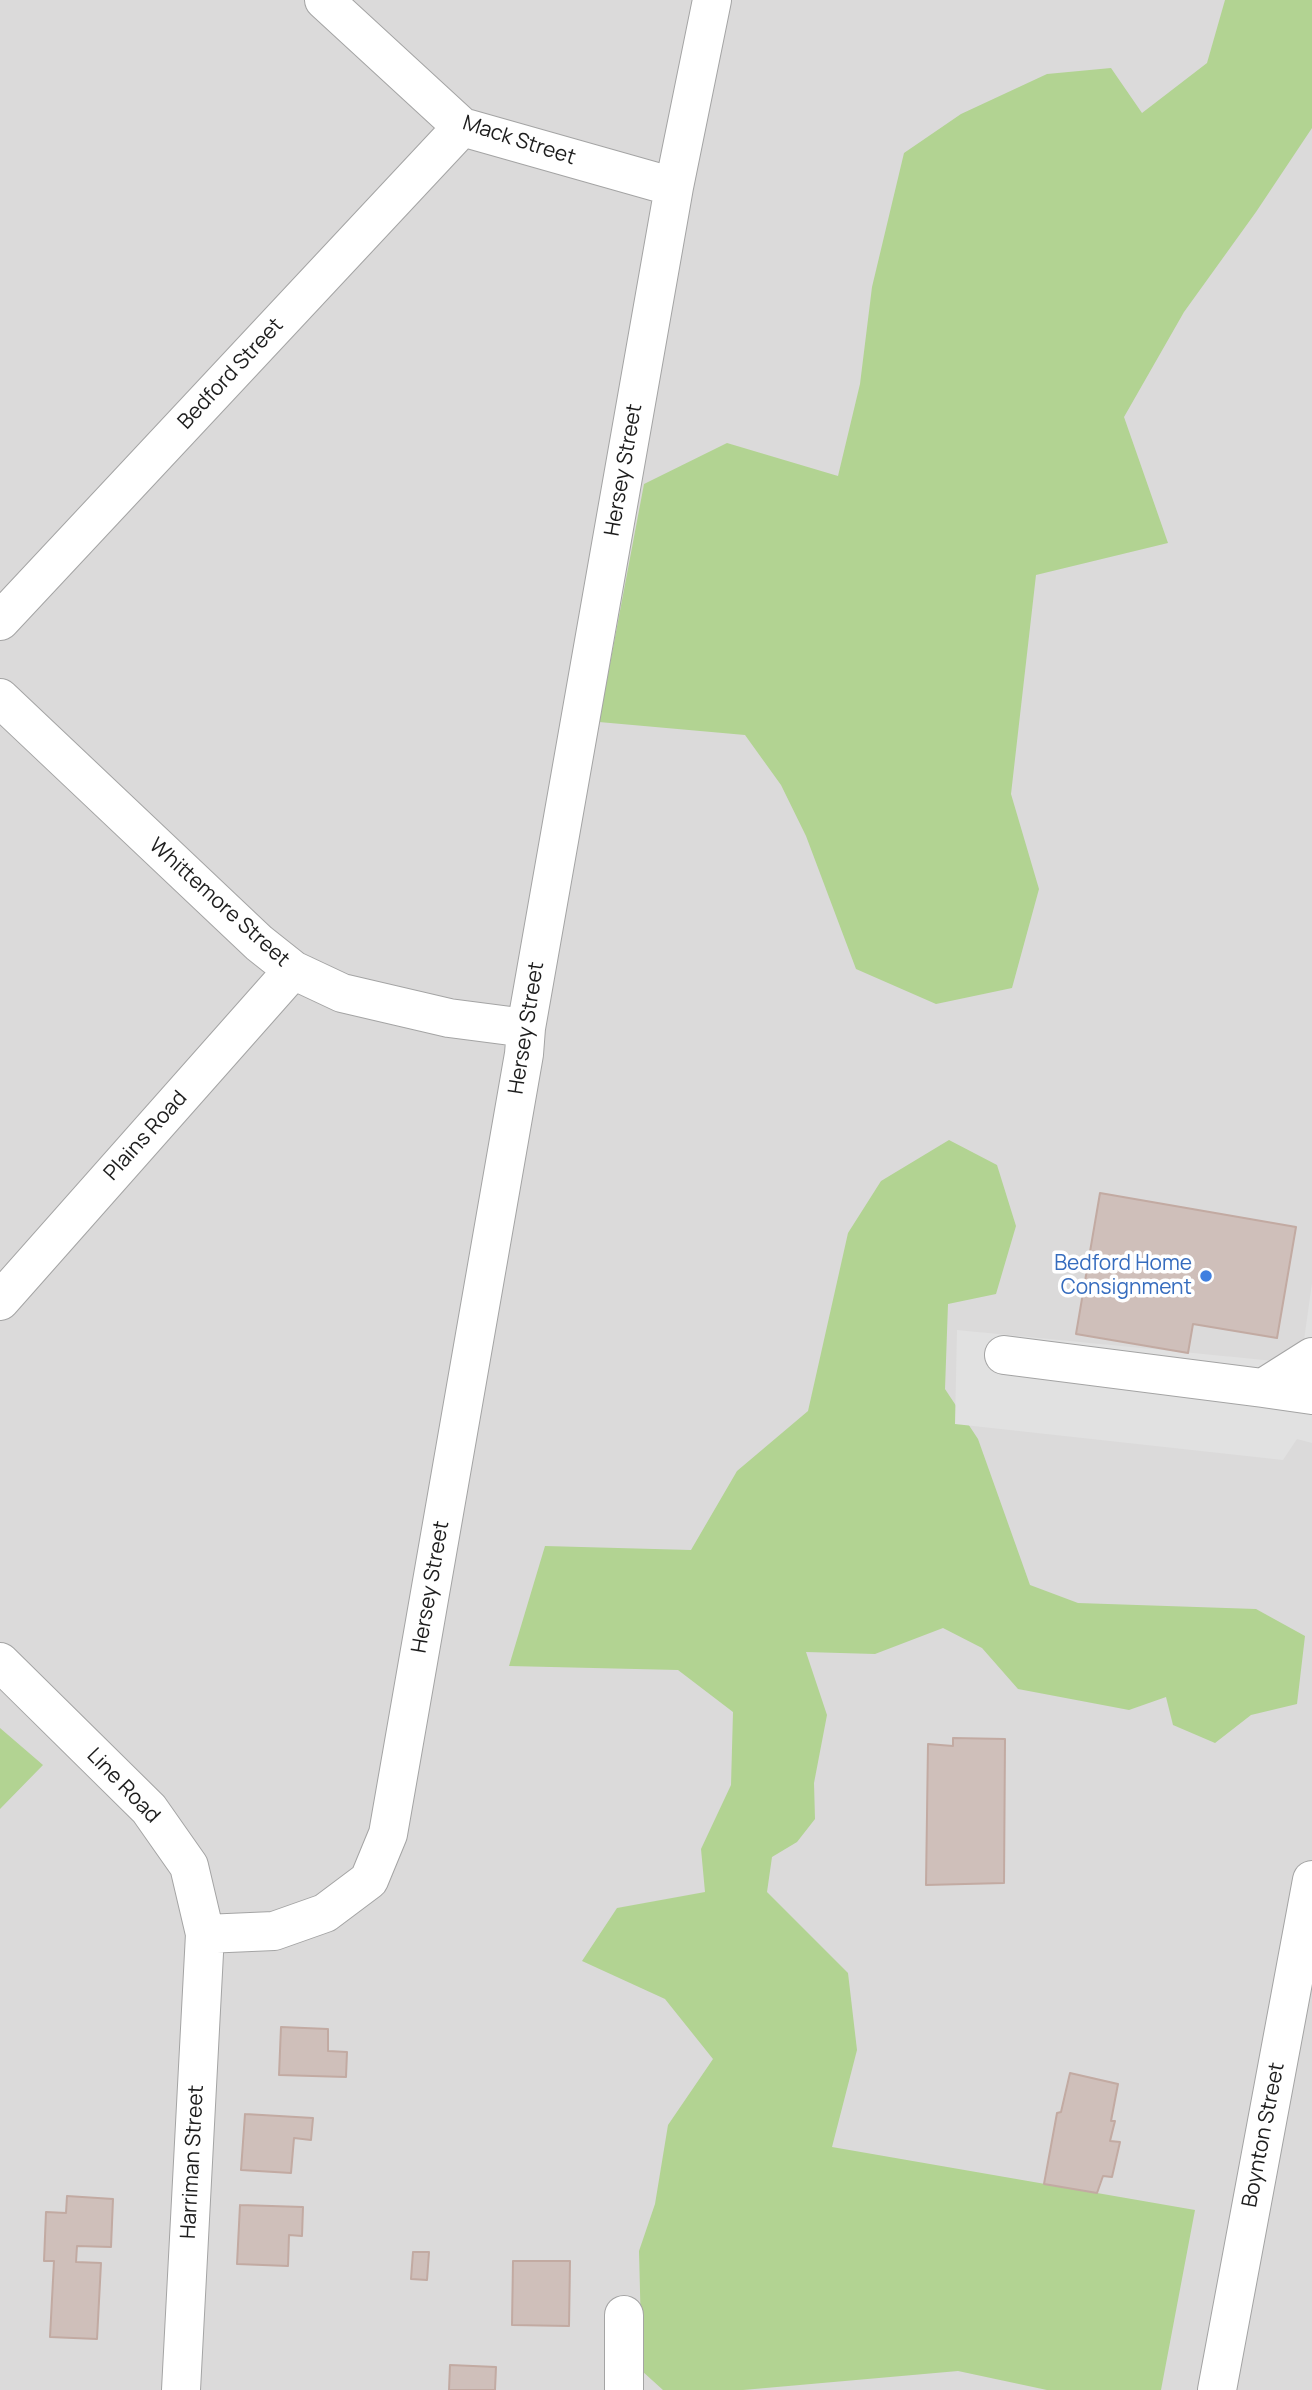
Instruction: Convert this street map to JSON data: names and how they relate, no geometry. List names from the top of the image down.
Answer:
{
  "streets": {
    "street": [
      "Mack Street",
      "Bedford Street",
      "Hersey Street",
      "Whittemore Street",
      "Plains Road",
      "Line Road",
      "Boynton Street",
      "Harriman Street"
    ]
  },
  "crossings": [
    ["Mack Street", "Bedford Street"],
    ["Mack Street", "Hersey Street"],
    ["Hersey Street", "Whittemore Street"],
    ["Hersey Street", "Line Road"],
    ["Hersey Street", "Harriman Street"],
    ["Whittemore Street", "Plains Road"],
    ["Line Road", "Harriman Street"]
  ],
  "places": ["Bedford Home Consignment"]
}
